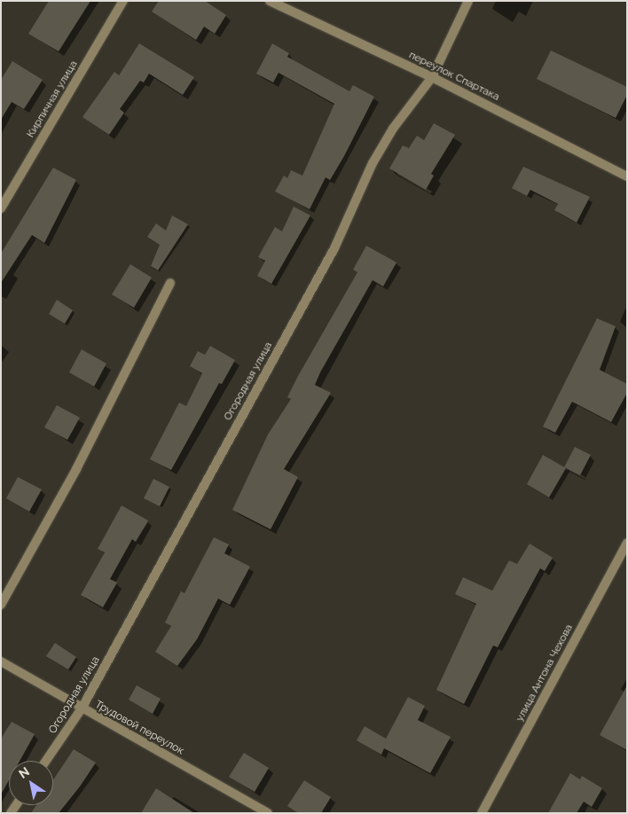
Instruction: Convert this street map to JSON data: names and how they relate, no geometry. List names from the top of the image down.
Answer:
{
  "streets": {
    "street": [
      "переулок Спартака",
      "Кирпичная улица",
      "Огородная улица",
      "улица Антона Чехова",
      "Трудовой переулок"
    ]
  },
  "crossings": [
    ["переулок Спартака", "Огородная улица"],
    ["Огородная улица", "Трудовой переулок"]
  ],
  "north": "top left"
}
